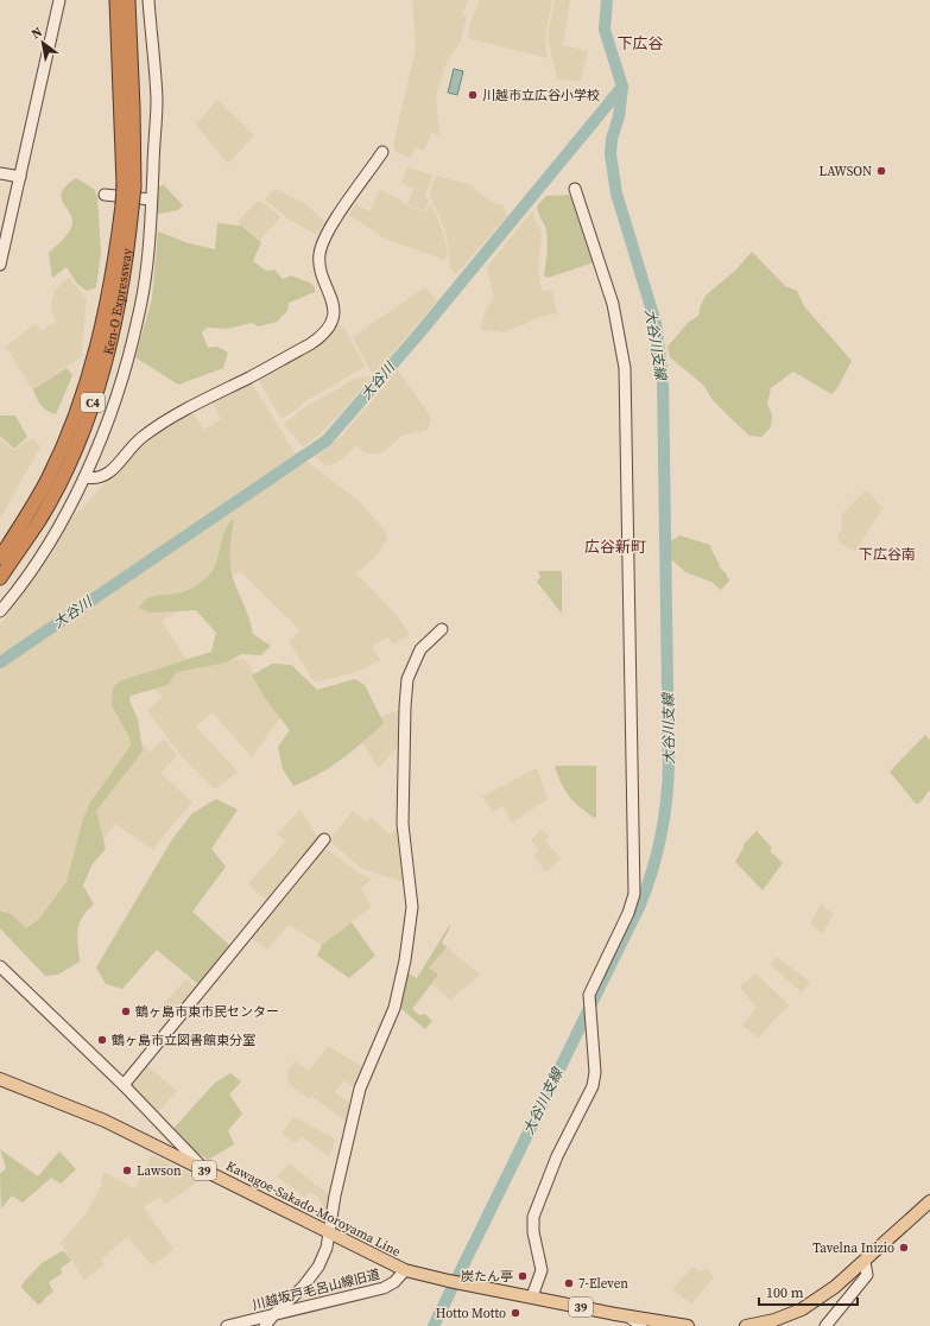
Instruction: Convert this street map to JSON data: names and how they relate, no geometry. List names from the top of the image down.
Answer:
{
  "streets": {
    "highway": ["Ken-O Expressway", "C4"],
    "main road": ["39", "Kawagoe-Sakado-Moroyama Line"],
    "street": ["川越坂戸毛呂山線旧道"]
  },
  "crossings": [
    ["39", "Kawagoe-Sakado-Moroyama Line"],
    ["39", "川越坂戸毛呂山線旧道"],
    ["Kawagoe-Sakado-Moroyama Line", "川越坂戸毛呂山線旧道"]
  ],
  "districts": ["下広谷", "広谷新町", "下広谷南"],
  "water": ["大谷川支線", "大谷川"],
  "places": [
    "川越市立広谷小学校",
    "LAWSON",
    "鶴ヶ島市東市民センター",
    "鶴ヶ島市立図書館東分室",
    "Lawson",
    "Tavelna Inizio",
    "炭たん亭",
    "7-Eleven",
    "Hotto Motto"
  ],
  "scale_bar": "100 m",
  "north": "top left"
}
